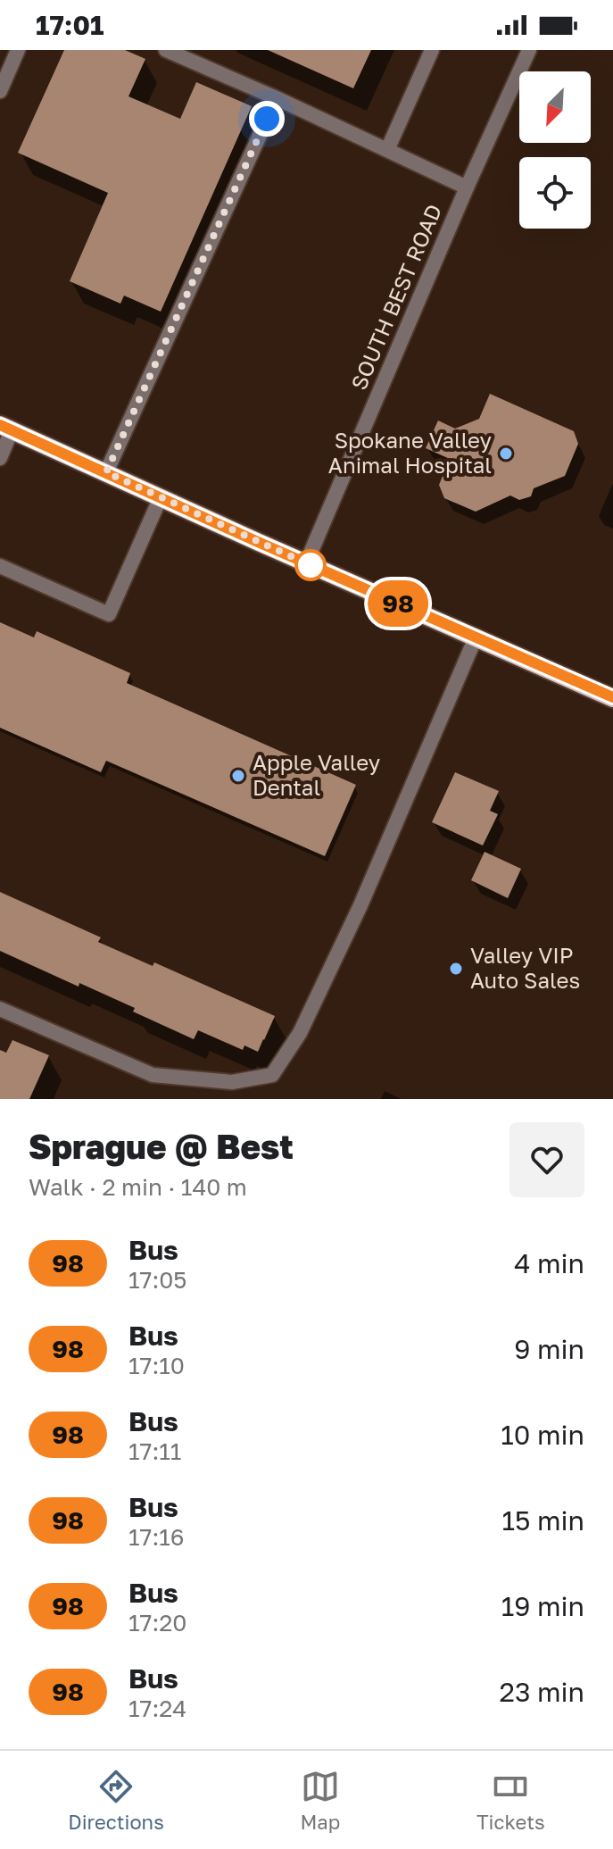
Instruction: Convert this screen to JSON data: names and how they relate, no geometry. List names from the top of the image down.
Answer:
{
  "streets": {
    "street": ["SOUTH BEST ROAD"]
  },
  "places": ["Spokane Valley Animal Hospital", "Apple Valley Dental", "Valley VIP Auto Sales"],
  "lines": ["bus line 98"],
  "north": "bottom left",
  "page": {
    "status": "17:01",
    "on_map": "98",
    "heading": ["Sprague @ Best", "Walk · 2 min · 140 m"],
    "list": [
      {
        "mark": "98",
        "name": "Bus",
        "note": "17:05",
        "value": "4 min"
      },
      {
        "mark": "98",
        "name": "Bus",
        "note": "17:10",
        "value": "9 min"
      },
      {
        "mark": "98",
        "name": "Bus",
        "note": "17:11",
        "value": "10 min"
      },
      {
        "mark": "98",
        "name": "Bus",
        "note": "17:16",
        "value": "15 min"
      },
      {
        "mark": "98",
        "name": "Bus",
        "note": "17:20",
        "value": "19 min"
      },
      {
        "mark": "98",
        "name": "Bus",
        "note": "17:24",
        "value": "23 min"
      }
    ],
    "tabs": ["Directions", "Map", "Tickets"]
  }
}
